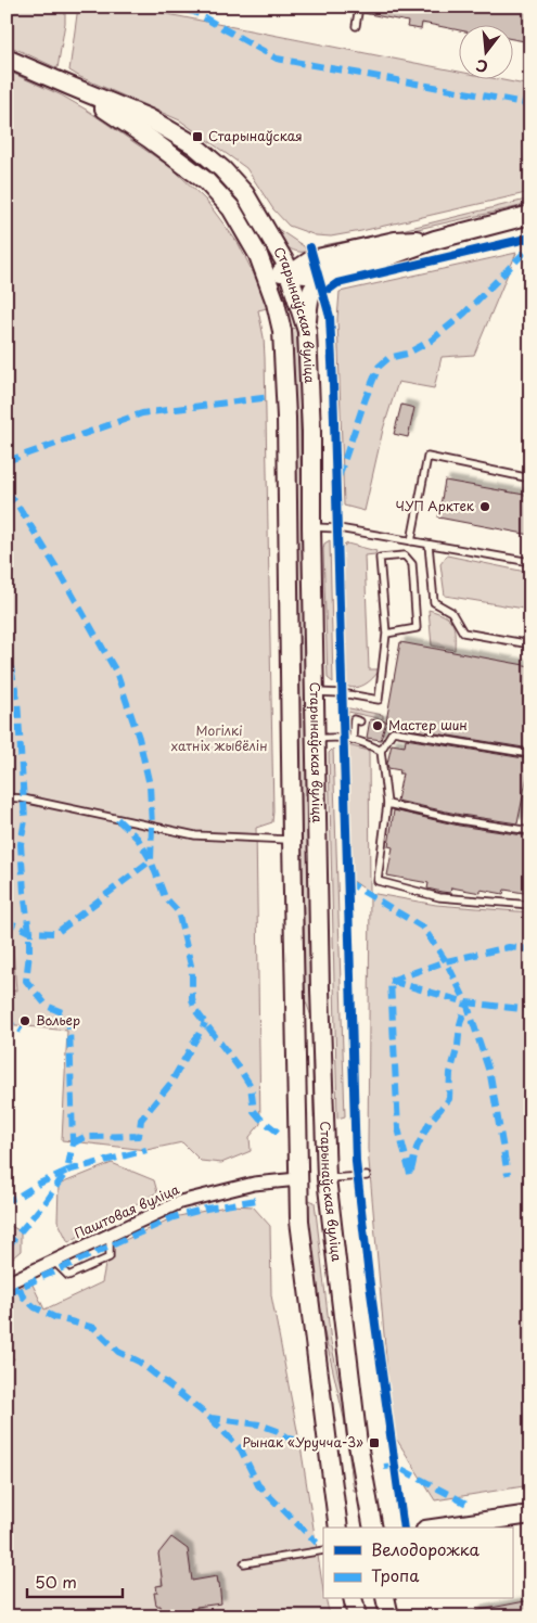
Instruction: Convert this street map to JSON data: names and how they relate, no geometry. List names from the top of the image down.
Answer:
{
  "streets": {
    "main road": ["Старынаўская вуліца"],
    "street": ["Паштовая вуліца"]
  },
  "crossings": [
    ["Старынаўская вуліца", "Паштовая вуліца"]
  ],
  "parks": ["Могілкі хатніх жывёлін"],
  "places": {
    "transit": ["Старынаўская", "Рынак «Уручча-3»"],
    "other": ["ЧУП Арктек", "Мастер шин", "Вольер"]
  },
  "legend": ["Велодорожка", "Тропа"],
  "scale_bar": "50 m",
  "north": "bottom"
}
